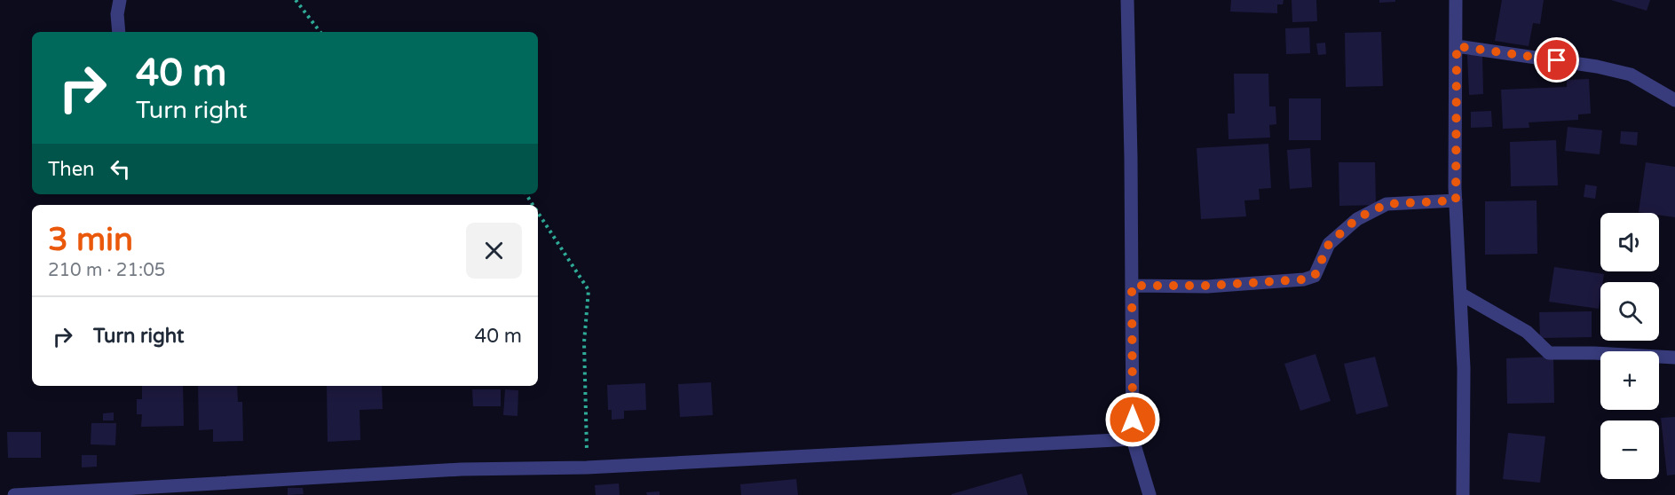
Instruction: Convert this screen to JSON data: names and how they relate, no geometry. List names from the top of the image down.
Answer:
{
  "page": {
    "turn": ["40 m", "Turn right"],
    "then": "Then",
    "heading": ["3 min", "210 m · 21:05"],
    "map_buttons": ["+", "−"],
    "list": [
      {
        "name": "Turn right",
        "value": "40 m"
      }
    ]
  }
}
